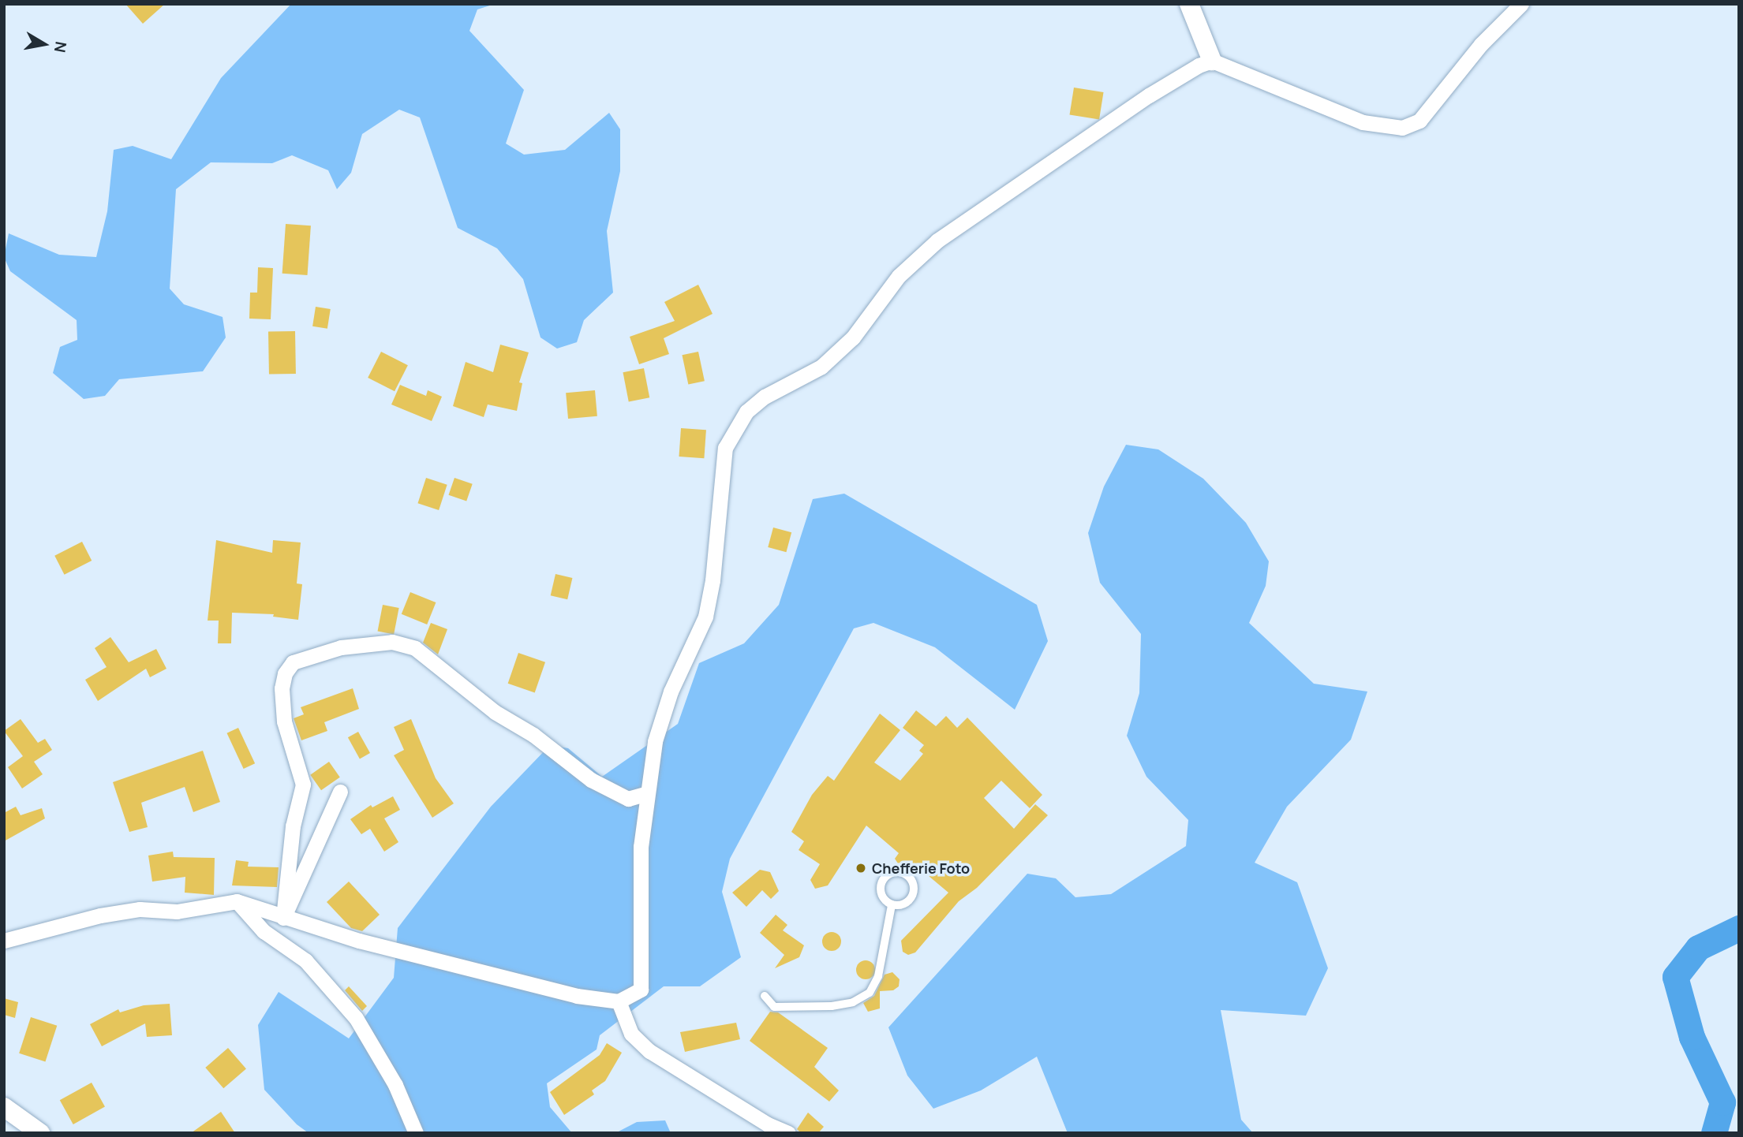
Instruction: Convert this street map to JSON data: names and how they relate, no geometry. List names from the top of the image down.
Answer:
{
  "places": ["Chefferie Foto"],
  "north": "right"
}
